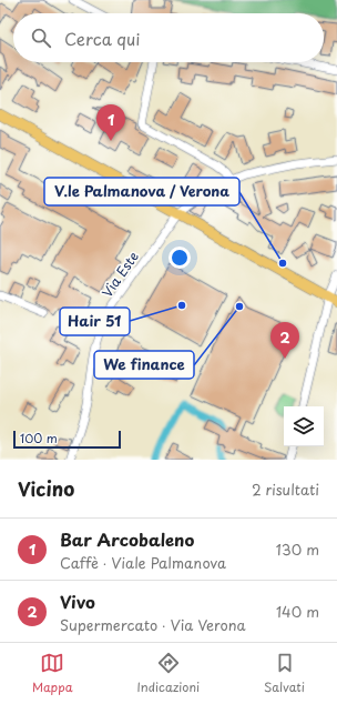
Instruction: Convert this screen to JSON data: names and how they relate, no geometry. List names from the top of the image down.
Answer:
{
  "streets": {
    "street": ["Via Este"]
  },
  "places": ["V.le Palmanova / Verona", "Hair 51", "We finance"],
  "scale_bar": "100 m",
  "page": {
    "search": "Cerca qui",
    "pins": ["1", "2"],
    "scale": "100 m",
    "heading": ["Vicino", "2 risultati"],
    "list": [
      {
        "mark": "1",
        "name": "Bar Arcobaleno",
        "note": "Caffè · Viale Palmanova",
        "value": "130 m"
      },
      {
        "mark": "2",
        "name": "Vivo",
        "note": "Supermercato · Via Verona",
        "value": "140 m"
      }
    ],
    "nav": ["Mappa", "Indicazioni", "Salvati"]
  }
}
